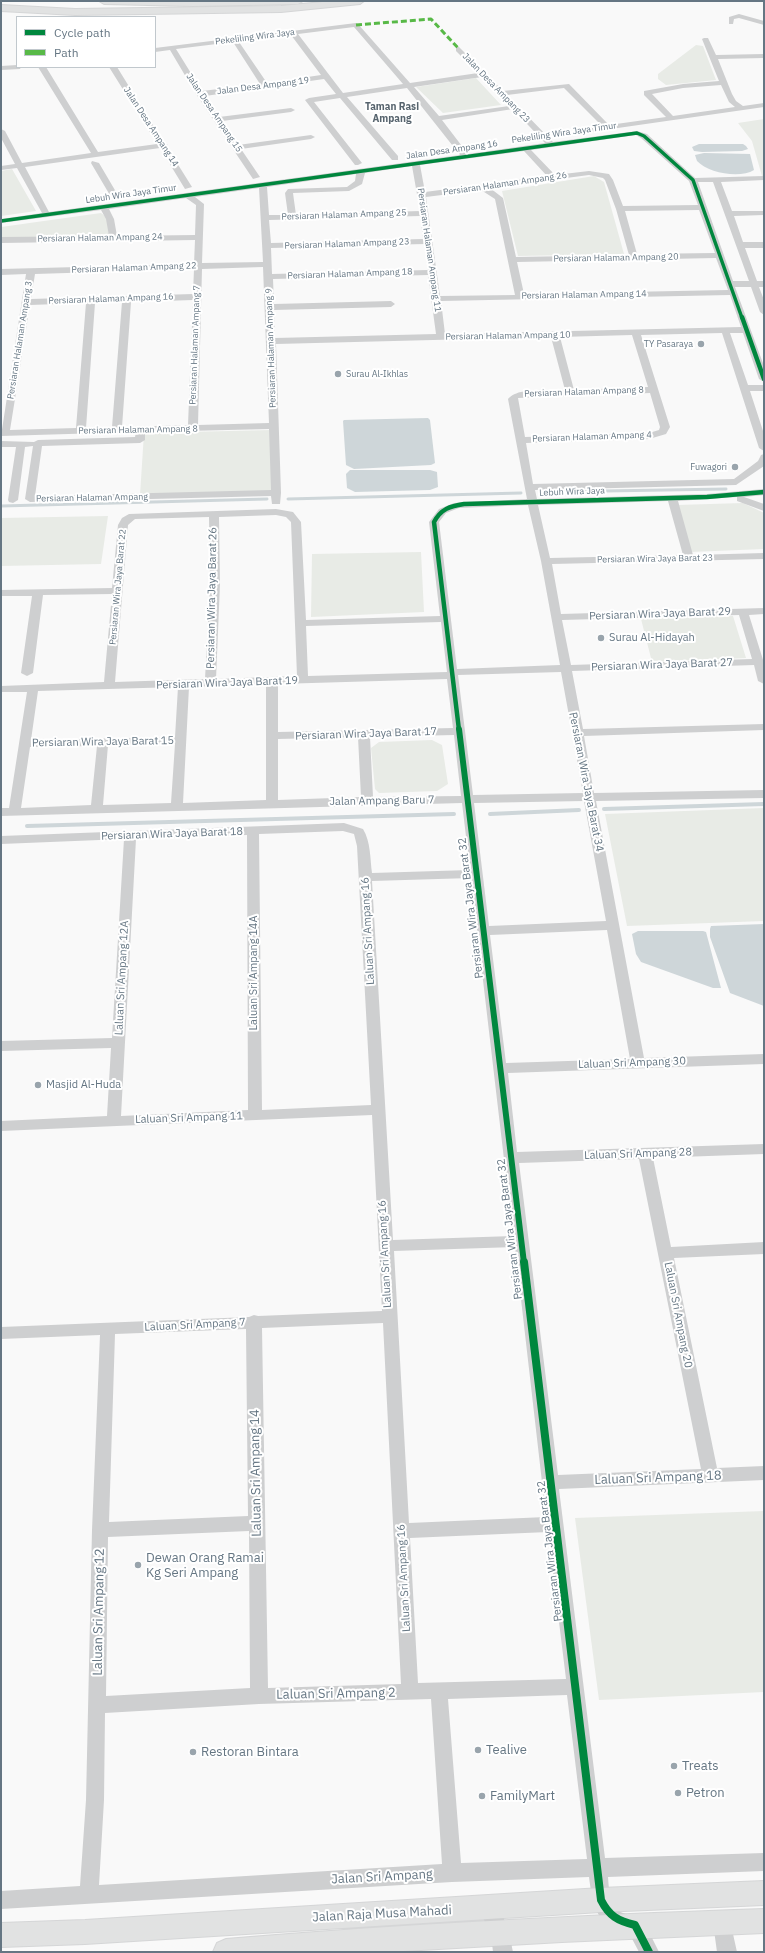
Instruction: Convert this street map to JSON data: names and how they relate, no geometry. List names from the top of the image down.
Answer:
{
  "streets": {
    "main road": ["Jalan Raja Musa Mahadi"],
    "street": [
      "Pekeliling Wira Jaya",
      "Jalan Desa Ampang 19",
      "Jalan Desa Ampang 23",
      "Jalan Desa Ampang 15",
      "Jalan Desa Ampang 14",
      "Pekeliling Wira Jaya Timur",
      "Jalan Desa Ampang 16",
      "Persiaran Halaman Ampang 26",
      "Lebuh Wira Jaya Timur",
      "Persiaran Halaman Ampang 25",
      "Persiaran Halaman Ampang 24",
      "Persiaran Halaman Ampang 23",
      "Persiaran Halaman Ampang 11",
      "Persiaran Halaman Ampang 20",
      "Persiaran Halaman Ampang 22",
      "Persiaran Halaman Ampang 18",
      "Persiaran Halaman Ampang 14",
      "Persiaran Halaman Ampang 16",
      "Persiaran Halaman Ampang 10",
      "Persiaran Halaman Ampang 3",
      "Persiaran Halaman Ampang 7",
      "Persiaran Halaman Ampang 9",
      "Persiaran Halaman Ampang 8",
      "Persiaran Halaman Ampang 4",
      "Lebuh Wira Jaya",
      "Persiaran Halaman Ampang",
      "Persiaran Wira Jaya Barat 23",
      "Persiaran Wira Jaya Barat 22",
      "Persiaran Wira Jaya Barat 26",
      "Persiaran Wira Jaya Barat 29",
      "Persiaran Wira Jaya Barat 27",
      "Persiaran Wira Jaya Barat 19",
      "Persiaran Wira Jaya Barat 17",
      "Persiaran Wira Jaya Barat 15",
      "Persiaran Wira Jaya Barat 34",
      "Jalan Ampang Baru 7",
      "Persiaran Wira Jaya Barat 18",
      "Persiaran Wira Jaya Barat 32",
      "Laluan Sri Ampang 16",
      "Laluan Sri Ampang 14A",
      "Laluan Sri Ampang 12A",
      "Laluan Sri Ampang 30",
      "Laluan Sri Ampang 11",
      "Laluan Sri Ampang 28",
      "Laluan Sri Ampang 20",
      "Laluan Sri Ampang 7",
      "Laluan Sri Ampang 14",
      "Laluan Sri Ampang 18",
      "Laluan Sri Ampang 12",
      "Laluan Sri Ampang 2",
      "Jalan Sri Ampang"
    ]
  },
  "crossings": [
    ["Pekeliling Wira Jaya", "Jalan Desa Ampang 15"],
    ["Jalan Desa Ampang 19", "Jalan Desa Ampang 15"],
    ["Jalan Desa Ampang 23", "Pekeliling Wira Jaya Timur"],
    ["Jalan Desa Ampang 15", "Pekeliling Wira Jaya Timur"],
    ["Jalan Desa Ampang 15", "Lebuh Wira Jaya Timur"],
    ["Jalan Desa Ampang 15", "Persiaran Halaman Ampang 9"],
    ["Jalan Desa Ampang 14", "Lebuh Wira Jaya Timur"],
    ["Jalan Desa Ampang 14", "Persiaran Halaman Ampang 7"],
    ["Pekeliling Wira Jaya Timur", "Jalan Desa Ampang 16"],
    ["Pekeliling Wira Jaya Timur", "Lebuh Wira Jaya Timur"],
    ["Pekeliling Wira Jaya Timur", "Persiaran Halaman Ampang 11"],
    ["Pekeliling Wira Jaya Timur", "Persiaran Halaman Ampang 20"],
    ["Pekeliling Wira Jaya Timur", "Persiaran Halaman Ampang 14"],
    ["Pekeliling Wira Jaya Timur", "Persiaran Halaman Ampang 10"],
    ["Pekeliling Wira Jaya Timur", "Persiaran Halaman Ampang 9"],
    ["Persiaran Halaman Ampang 26", "Persiaran Halaman Ampang 11"],
    ["Lebuh Wira Jaya Timur", "Persiaran Halaman Ampang 7"],
    ["Lebuh Wira Jaya Timur", "Persiaran Halaman Ampang 9"],
    ["Persiaran Halaman Ampang 25", "Persiaran Halaman Ampang 11"],
    ["Persiaran Halaman Ampang 25", "Persiaran Halaman Ampang 9"],
    ["Persiaran Halaman Ampang 24", "Persiaran Halaman Ampang 7"],
    ["Persiaran Halaman Ampang 23", "Persiaran Halaman Ampang 11"],
    ["Persiaran Halaman Ampang 23", "Persiaran Halaman Ampang 9"],
    ["Persiaran Halaman Ampang 11", "Persiaran Halaman Ampang 18"],
    ["Persiaran Halaman Ampang 11", "Persiaran Halaman Ampang 14"],
    ["Persiaran Halaman Ampang 11", "Persiaran Halaman Ampang 10"],
    ["Persiaran Halaman Ampang 22", "Persiaran Halaman Ampang 3"],
    ["Persiaran Halaman Ampang 22", "Persiaran Halaman Ampang 7"],
    ["Persiaran Halaman Ampang 22", "Persiaran Halaman Ampang 9"],
    ["Persiaran Halaman Ampang 18", "Persiaran Halaman Ampang 9"],
    ["Persiaran Halaman Ampang 16", "Persiaran Halaman Ampang 3"],
    ["Persiaran Halaman Ampang 16", "Persiaran Halaman Ampang 7"],
    ["Persiaran Halaman Ampang 10", "Persiaran Halaman Ampang 9"],
    ["Persiaran Halaman Ampang 3", "Persiaran Halaman Ampang 8"],
    ["Persiaran Halaman Ampang 7", "Persiaran Halaman Ampang 8"],
    ["Persiaran Halaman Ampang 9", "Persiaran Halaman Ampang 8"],
    ["Persiaran Halaman Ampang 9", "Persiaran Halaman Ampang"],
    ["Persiaran Halaman Ampang 9", "Persiaran Wira Jaya Barat 22"],
    ["Persiaran Halaman Ampang 8", "Persiaran Halaman Ampang 4"],
    ["Persiaran Halaman Ampang 8", "Persiaran Wira Jaya Barat 34"],
    ["Persiaran Halaman Ampang 4", "Persiaran Wira Jaya Barat 34"],
    ["Lebuh Wira Jaya", "Persiaran Wira Jaya Barat 34"],
    ["Lebuh Wira Jaya", "Persiaran Wira Jaya Barat 32"],
    ["Persiaran Wira Jaya Barat 23", "Persiaran Wira Jaya Barat 34"],
    ["Persiaran Wira Jaya Barat 22", "Persiaran Wira Jaya Barat 26"],
    ["Persiaran Wira Jaya Barat 22", "Persiaran Wira Jaya Barat 19"],
    ["Persiaran Wira Jaya Barat 26", "Persiaran Wira Jaya Barat 19"],
    ["Persiaran Wira Jaya Barat 29", "Persiaran Wira Jaya Barat 34"],
    ["Persiaran Wira Jaya Barat 27", "Persiaran Wira Jaya Barat 19"],
    ["Persiaran Wira Jaya Barat 27", "Persiaran Wira Jaya Barat 34"],
    ["Persiaran Wira Jaya Barat 27", "Persiaran Wira Jaya Barat 32"],
    ["Persiaran Wira Jaya Barat 19", "Persiaran Wira Jaya Barat 32"],
    ["Persiaran Wira Jaya Barat 17", "Persiaran Wira Jaya Barat 32"],
    ["Persiaran Wira Jaya Barat 34", "Jalan Ampang Baru 7"],
    ["Persiaran Wira Jaya Barat 34", "Laluan Sri Ampang 30"],
    ["Jalan Ampang Baru 7", "Persiaran Wira Jaya Barat 32"],
    ["Persiaran Wira Jaya Barat 18", "Laluan Sri Ampang 16"],
    ["Persiaran Wira Jaya Barat 18", "Laluan Sri Ampang 14A"],
    ["Persiaran Wira Jaya Barat 18", "Laluan Sri Ampang 12A"],
    ["Persiaran Wira Jaya Barat 32", "Laluan Sri Ampang 30"],
    ["Persiaran Wira Jaya Barat 32", "Laluan Sri Ampang 28"],
    ["Persiaran Wira Jaya Barat 32", "Laluan Sri Ampang 18"],
    ["Persiaran Wira Jaya Barat 32", "Laluan Sri Ampang 2"],
    ["Persiaran Wira Jaya Barat 32", "Jalan Sri Ampang"],
    ["Persiaran Wira Jaya Barat 32", "Jalan Raja Musa Mahadi"],
    ["Laluan Sri Ampang 16", "Laluan Sri Ampang 11"],
    ["Laluan Sri Ampang 16", "Laluan Sri Ampang 7"],
    ["Laluan Sri Ampang 16", "Laluan Sri Ampang 2"],
    ["Laluan Sri Ampang 14A", "Laluan Sri Ampang 11"],
    ["Laluan Sri Ampang 12A", "Laluan Sri Ampang 11"],
    ["Laluan Sri Ampang 28", "Laluan Sri Ampang 20"],
    ["Laluan Sri Ampang 20", "Laluan Sri Ampang 18"],
    ["Laluan Sri Ampang 7", "Laluan Sri Ampang 14"],
    ["Laluan Sri Ampang 7", "Laluan Sri Ampang 12"],
    ["Laluan Sri Ampang 14", "Laluan Sri Ampang 2"],
    ["Laluan Sri Ampang 12", "Laluan Sri Ampang 2"],
    ["Laluan Sri Ampang 12", "Jalan Sri Ampang"]
  ],
  "districts": ["Taman Rasi Ampang"],
  "places": [
    "TY Pasaraya",
    "Surau Al-Ikhlas",
    "Fuwagori",
    "Surau Al-Hidayah",
    "Masjid Al-Huda",
    "Dewan Orang Ramai Kg Seri Ampang",
    "Tealive",
    "Restoran Bintara",
    "Treats",
    "Petron",
    "FamilyMart"
  ],
  "legend": ["Cycle path", "Path"]
}
